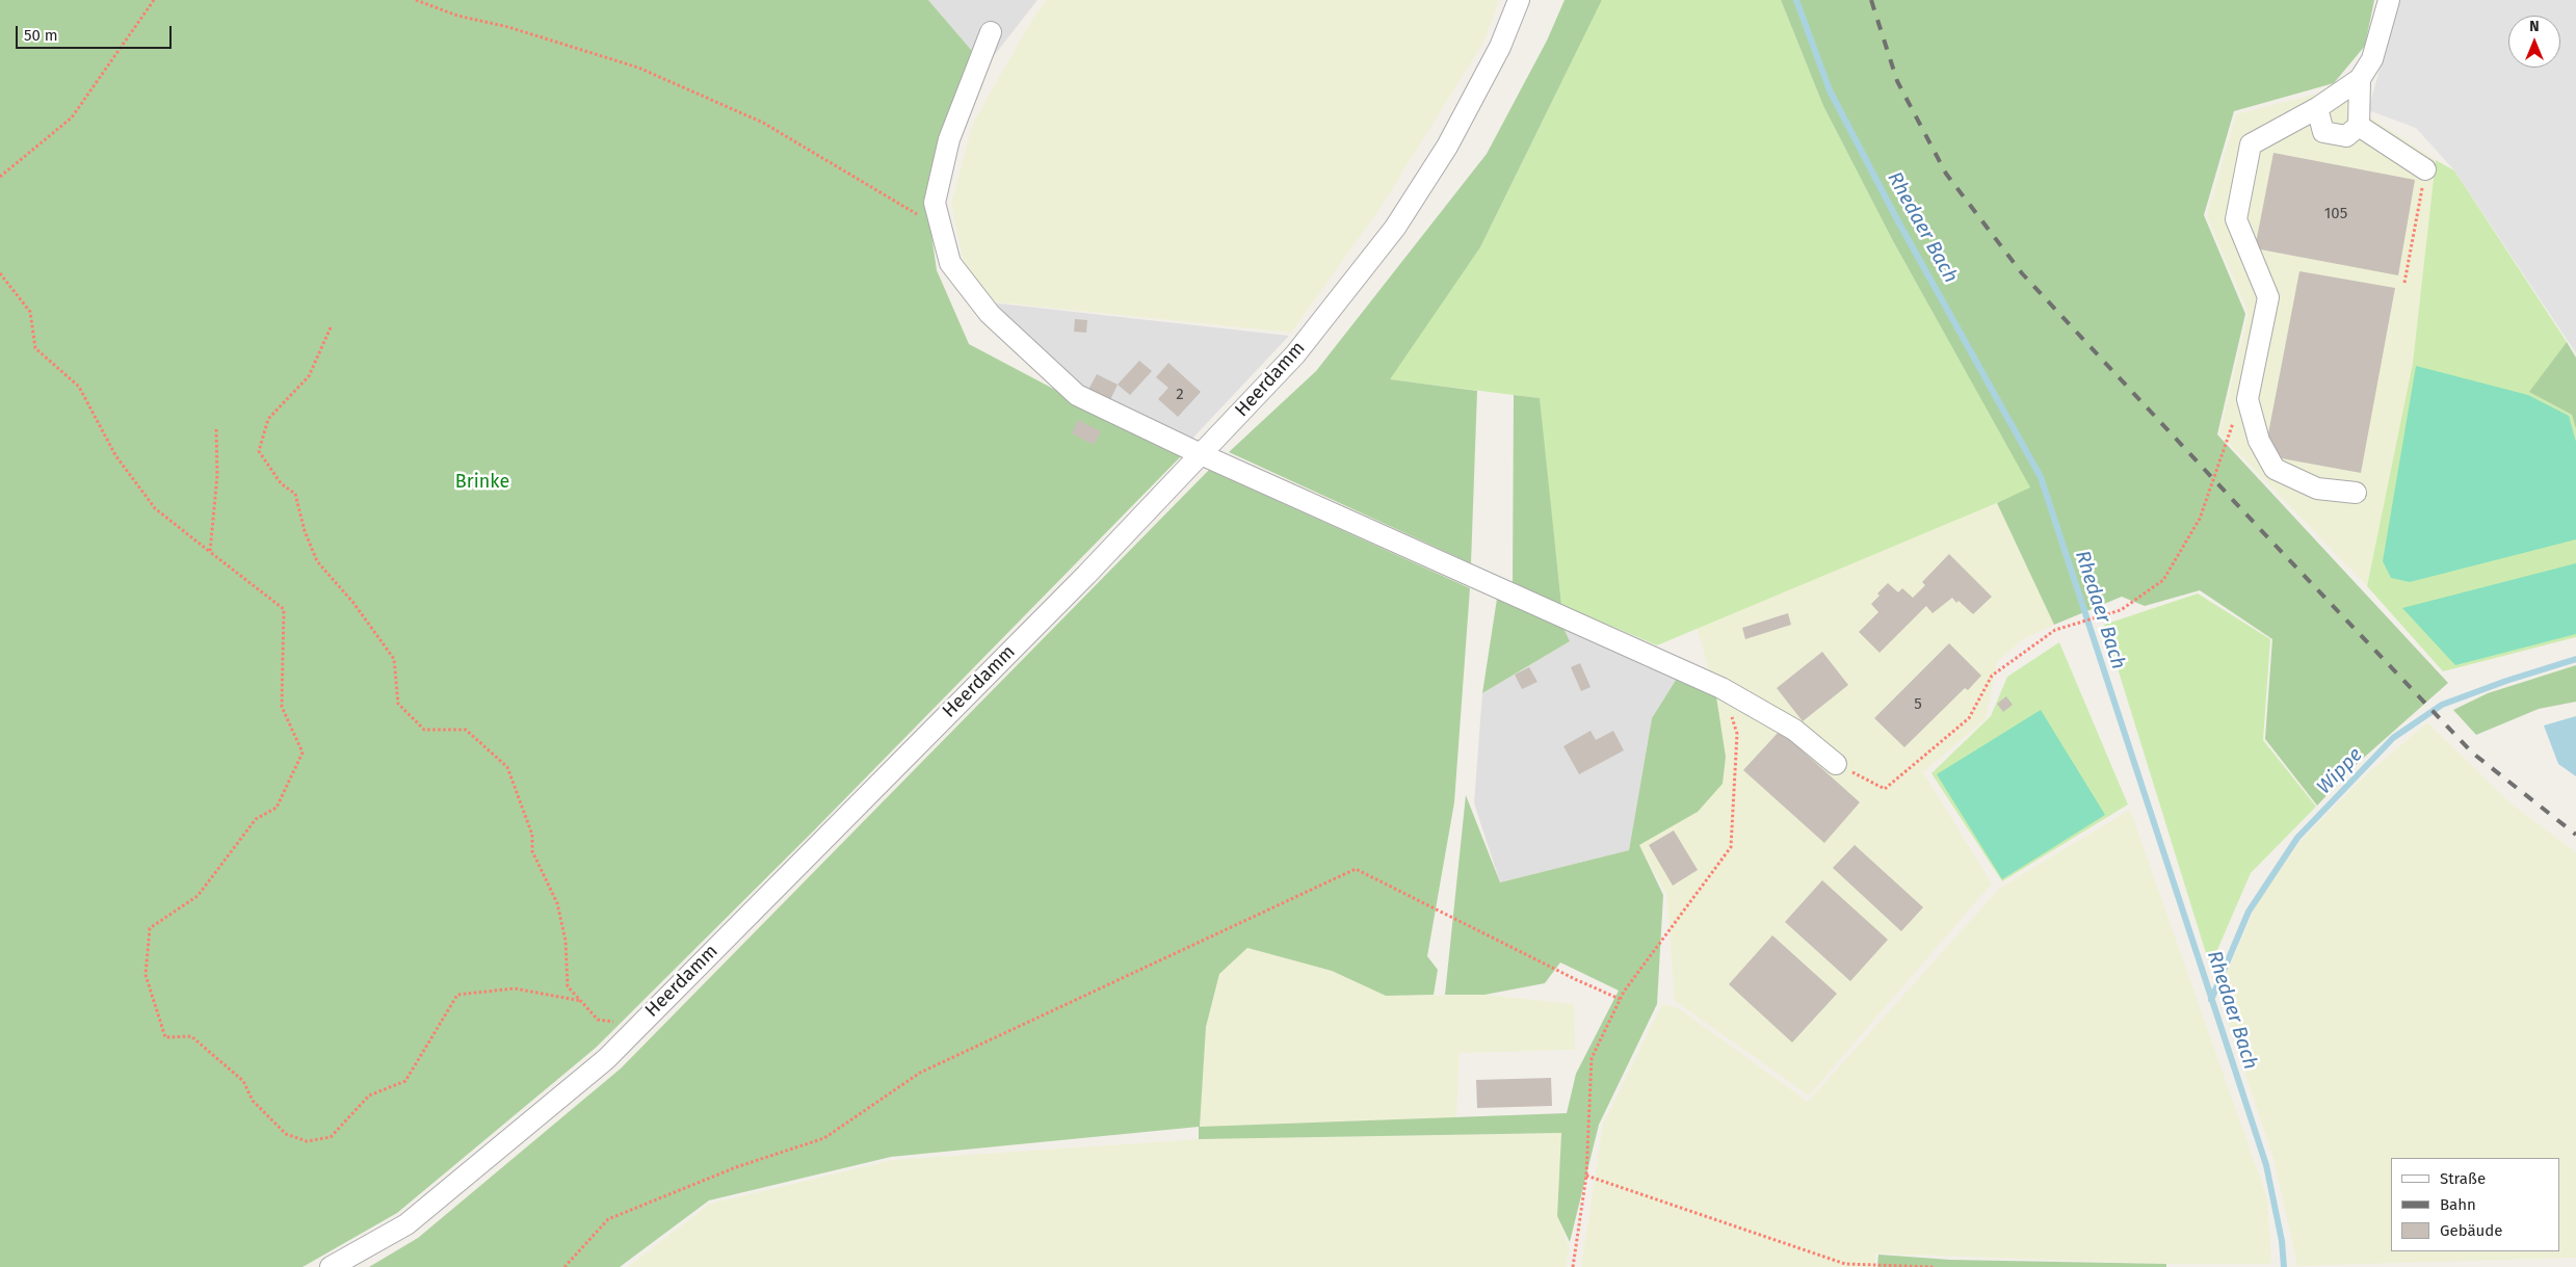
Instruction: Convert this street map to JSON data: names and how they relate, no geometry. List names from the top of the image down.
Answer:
{
  "streets": {
    "street": ["Heerdamm"]
  },
  "water": ["Rhedaer Bach", "Wippe"],
  "parks": ["Brinke"],
  "house_numbers": ["105", "2", "5"],
  "legend": ["Straße", "Bahn", "Gebäude"],
  "scale_bar": "50 m",
  "north": "top"
}
